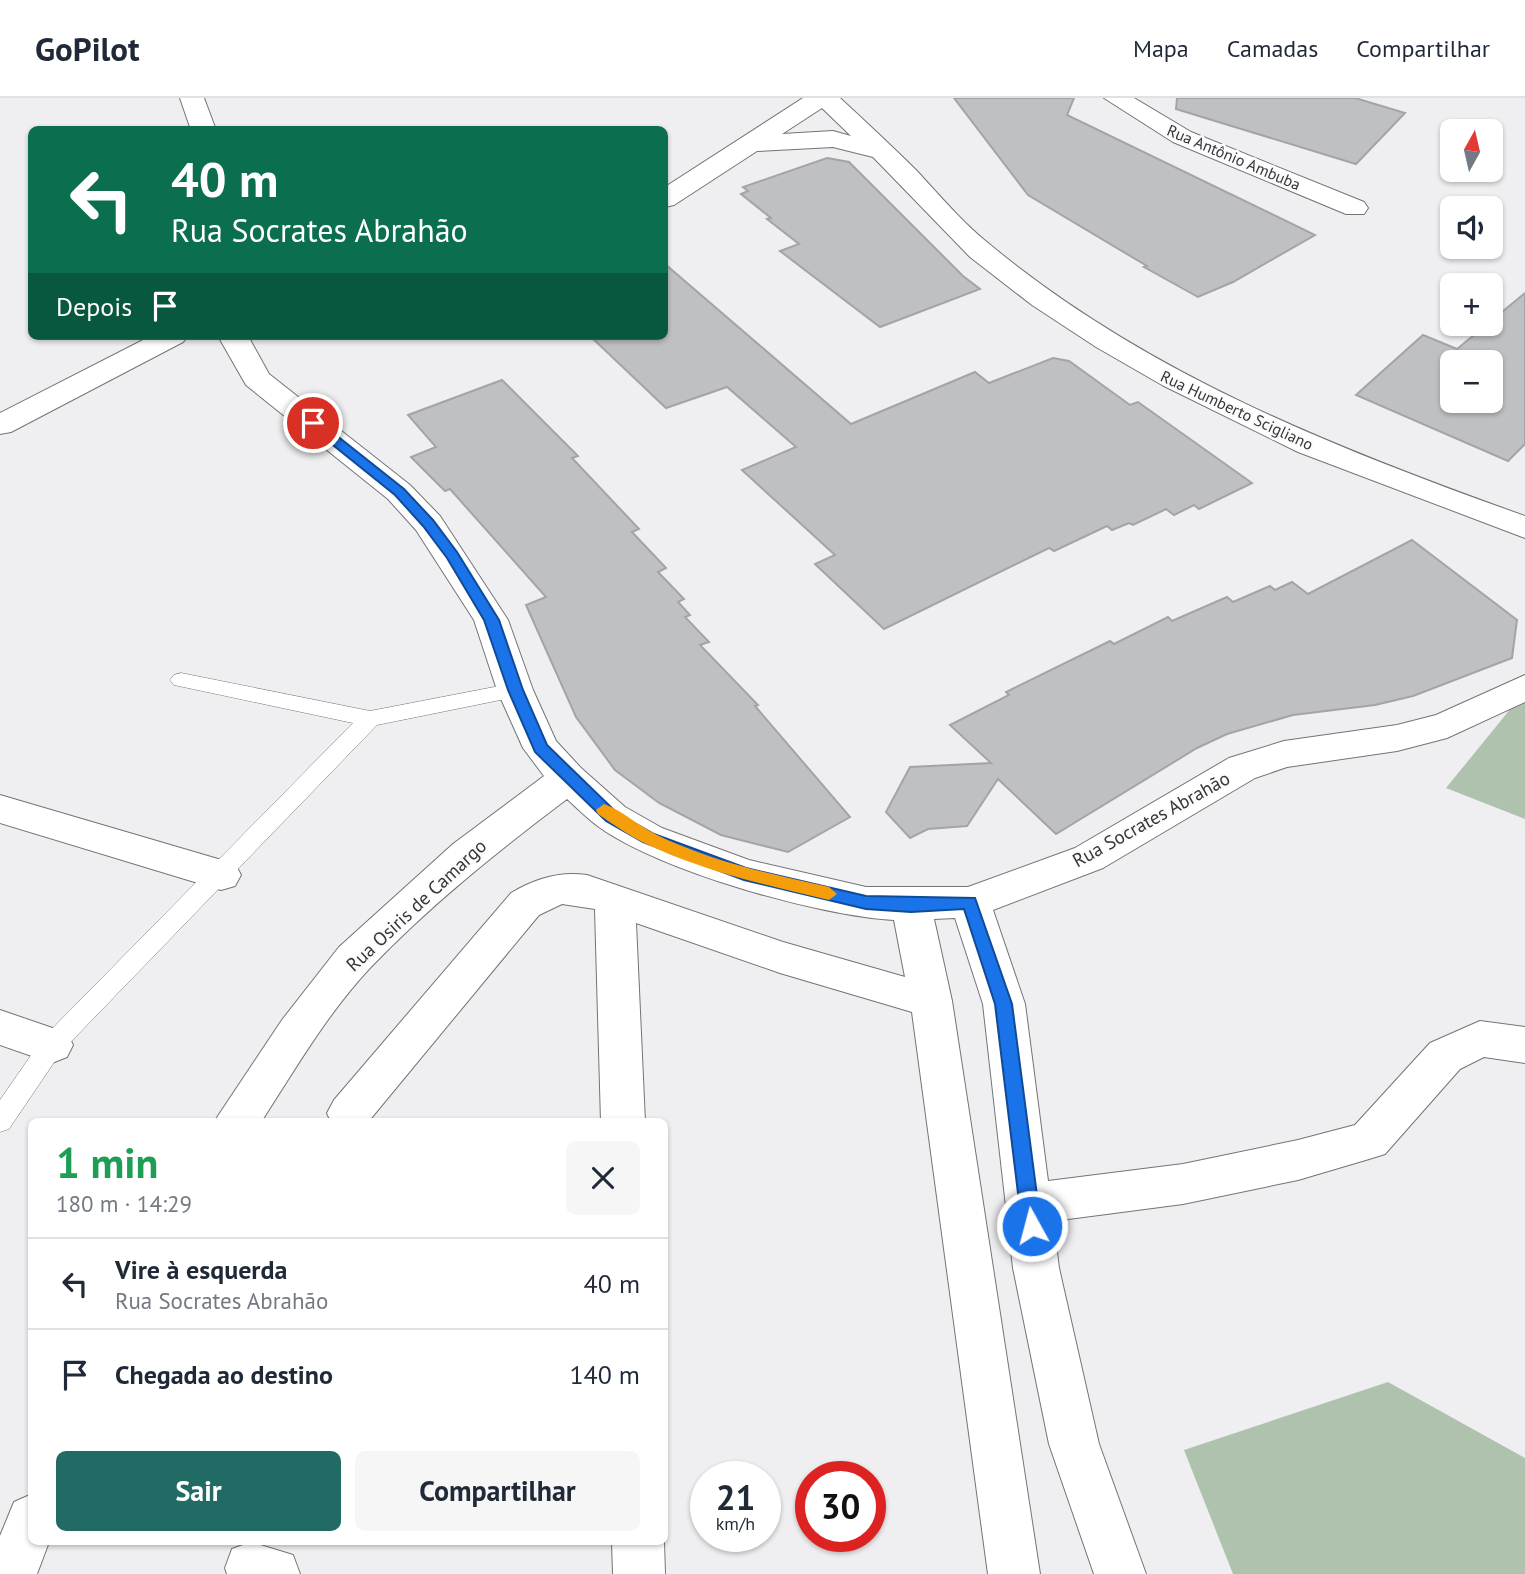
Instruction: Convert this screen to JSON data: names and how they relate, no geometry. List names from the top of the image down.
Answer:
{
  "streets": {
    "street": [
      "Rua Antônio Ambuba",
      "Rua Humberto Scigliano",
      "Rua Socrates Abrahão",
      "Rua Osiris de Camargo"
    ]
  },
  "crossings": [
    ["Rua Socrates Abrahão", "Rua Osiris de Camargo"]
  ],
  "north": "top",
  "page": {
    "header": "GoPilot",
    "nav": ["Mapa", "Camadas", "Compartilhar"],
    "map_buttons": ["+", "−"],
    "turn": ["40 m", "Rua Socrates Abrahão"],
    "then": "Depois",
    "heading": ["1 min", "180 m · 14:29"],
    "list": [
      {
        "name": "Vire à esquerda",
        "note": "Rua Socrates Abrahão",
        "value": "40 m"
      },
      {
        "name": "Chegada ao destino",
        "value": "140 m"
      }
    ],
    "buttons": ["Sair", "Compartilhar"],
    "speed": "21 km/h",
    "limit": "30"
  }
}
